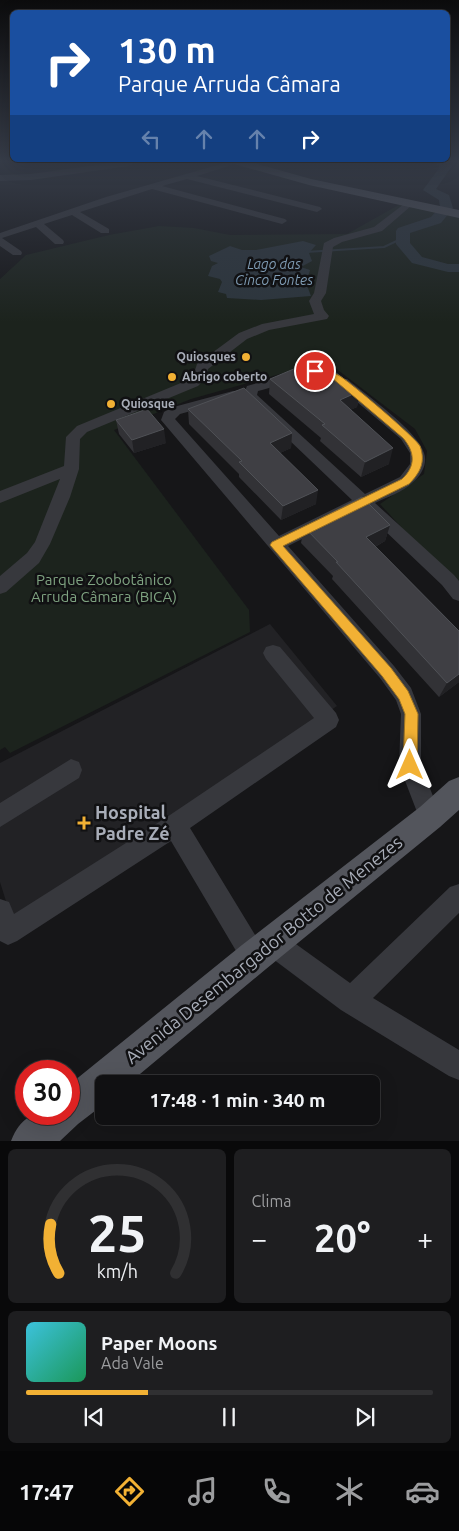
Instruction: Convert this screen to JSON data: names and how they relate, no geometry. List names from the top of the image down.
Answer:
{
  "streets": {
    "main road": ["Avenida Desembargador Botto de Menezes"]
  },
  "water": ["Lago das Cinco Fontes"],
  "parks": ["Parque Zoobotânico Arruda Câmara (BICA)"],
  "places": {
    "other": ["Quiosques", "Abrigo coberto", "Quiosque"],
    "health": ["Hospital Padre Zé"]
  },
  "page": {
    "turn": ["130 m", "Parque Arruda Câmara"],
    "limit": "30",
    "trip": "17:48 · 1 min · 340 m",
    "tile": "Clima",
    "heat": ["−", "20°", "+"],
    "song": ["Paper Moons", "Ada Vale"],
    "tabs": "17:47",
    "gauge": ["25", "km/h"]
  }
}
